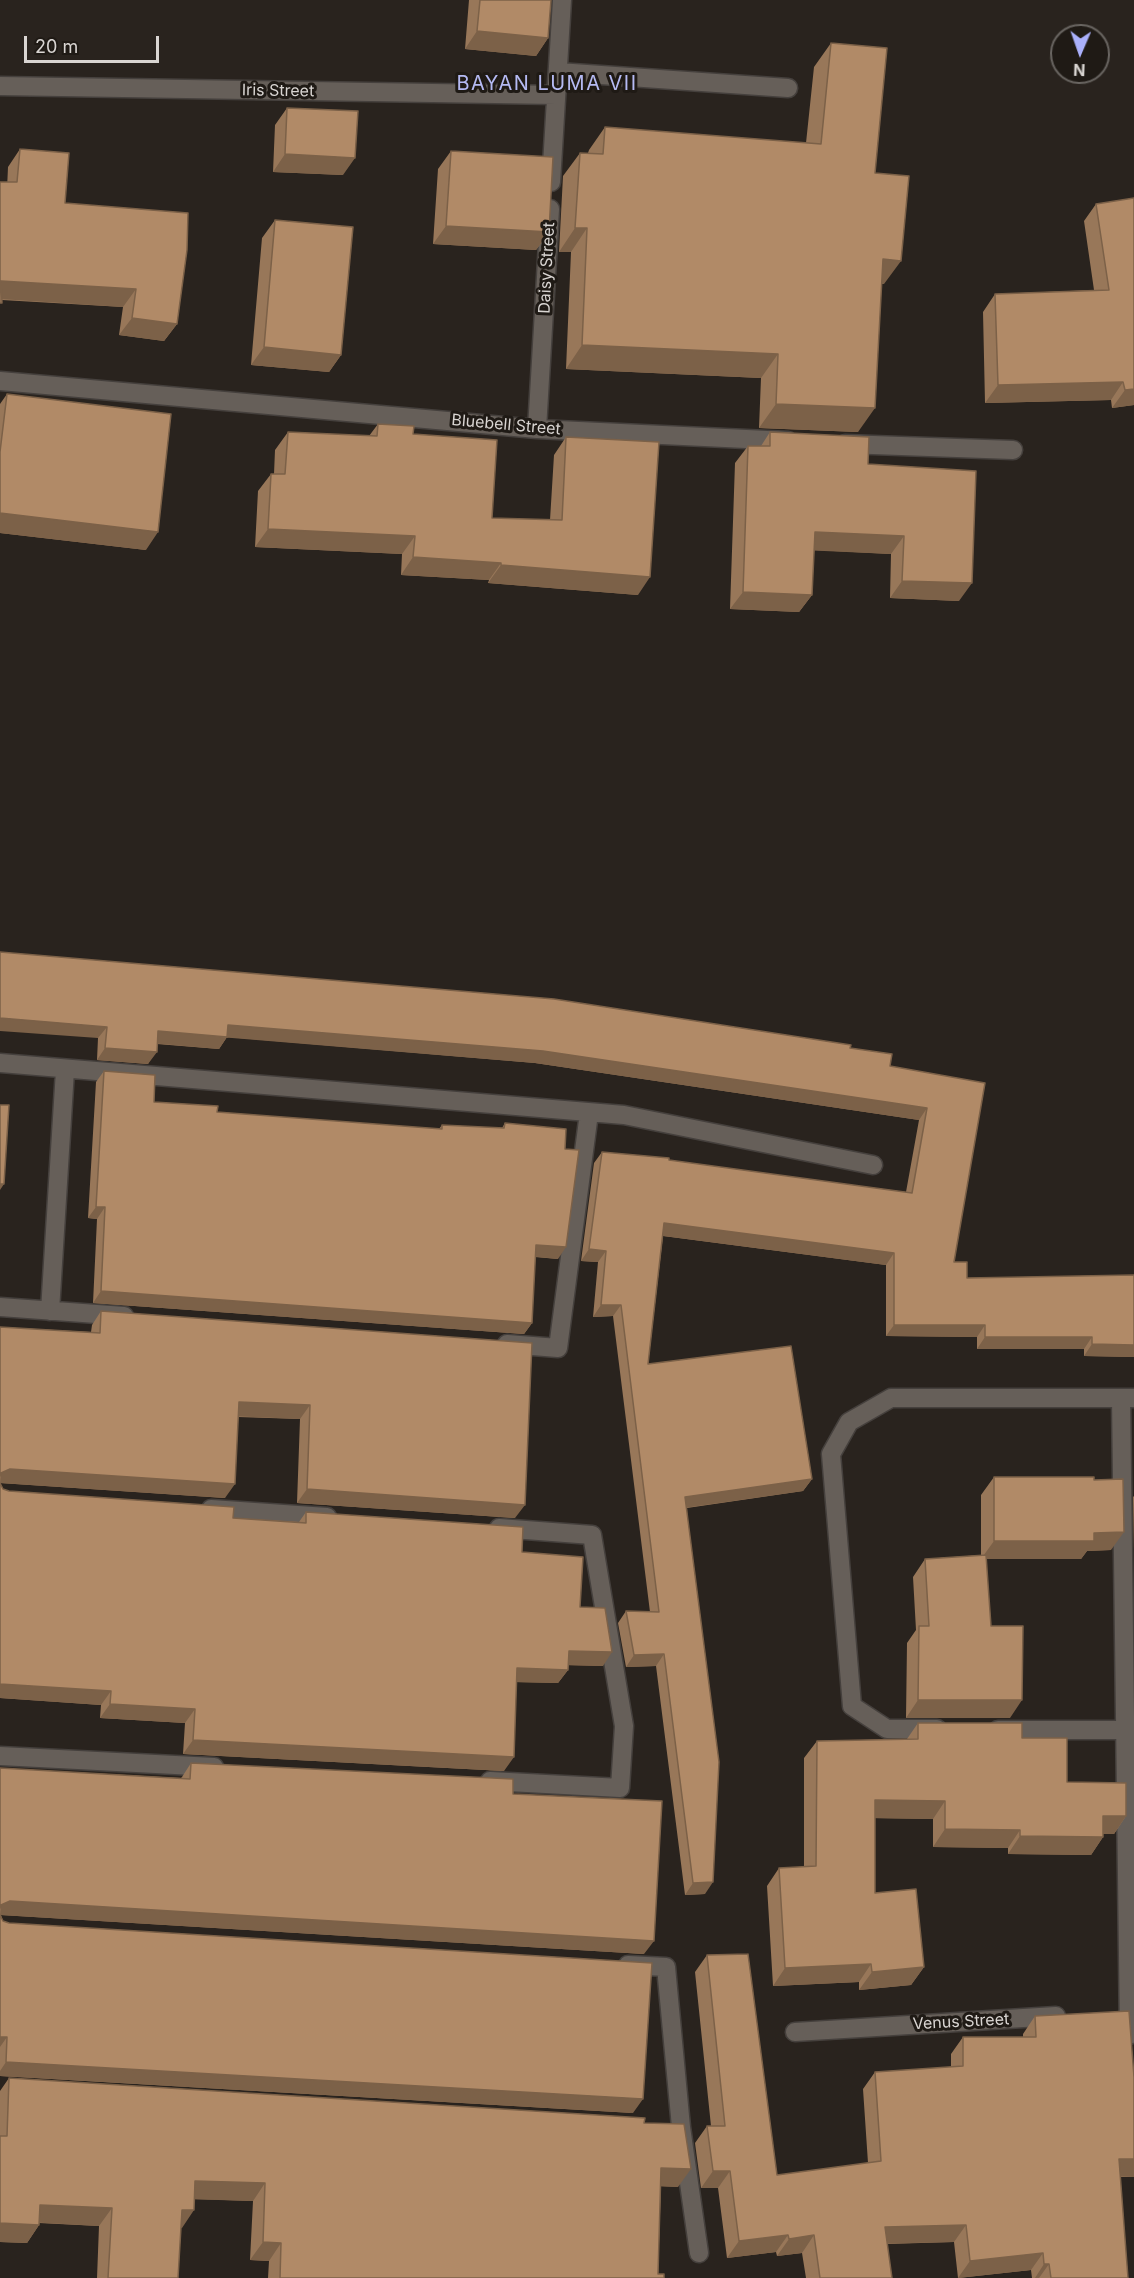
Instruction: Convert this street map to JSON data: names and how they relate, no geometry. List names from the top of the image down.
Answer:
{
  "streets": {
    "street": [
      "Iris Street",
      "Daisy Street",
      "Bluebell Street",
      "Venus Street"
    ]
  },
  "crossings": [
    ["Iris Street", "Daisy Street"],
    ["Daisy Street", "Bluebell Street"]
  ],
  "districts": ["BAYAN LUMA VII"],
  "scale_bar": "20 m",
  "north": "bottom"
}
